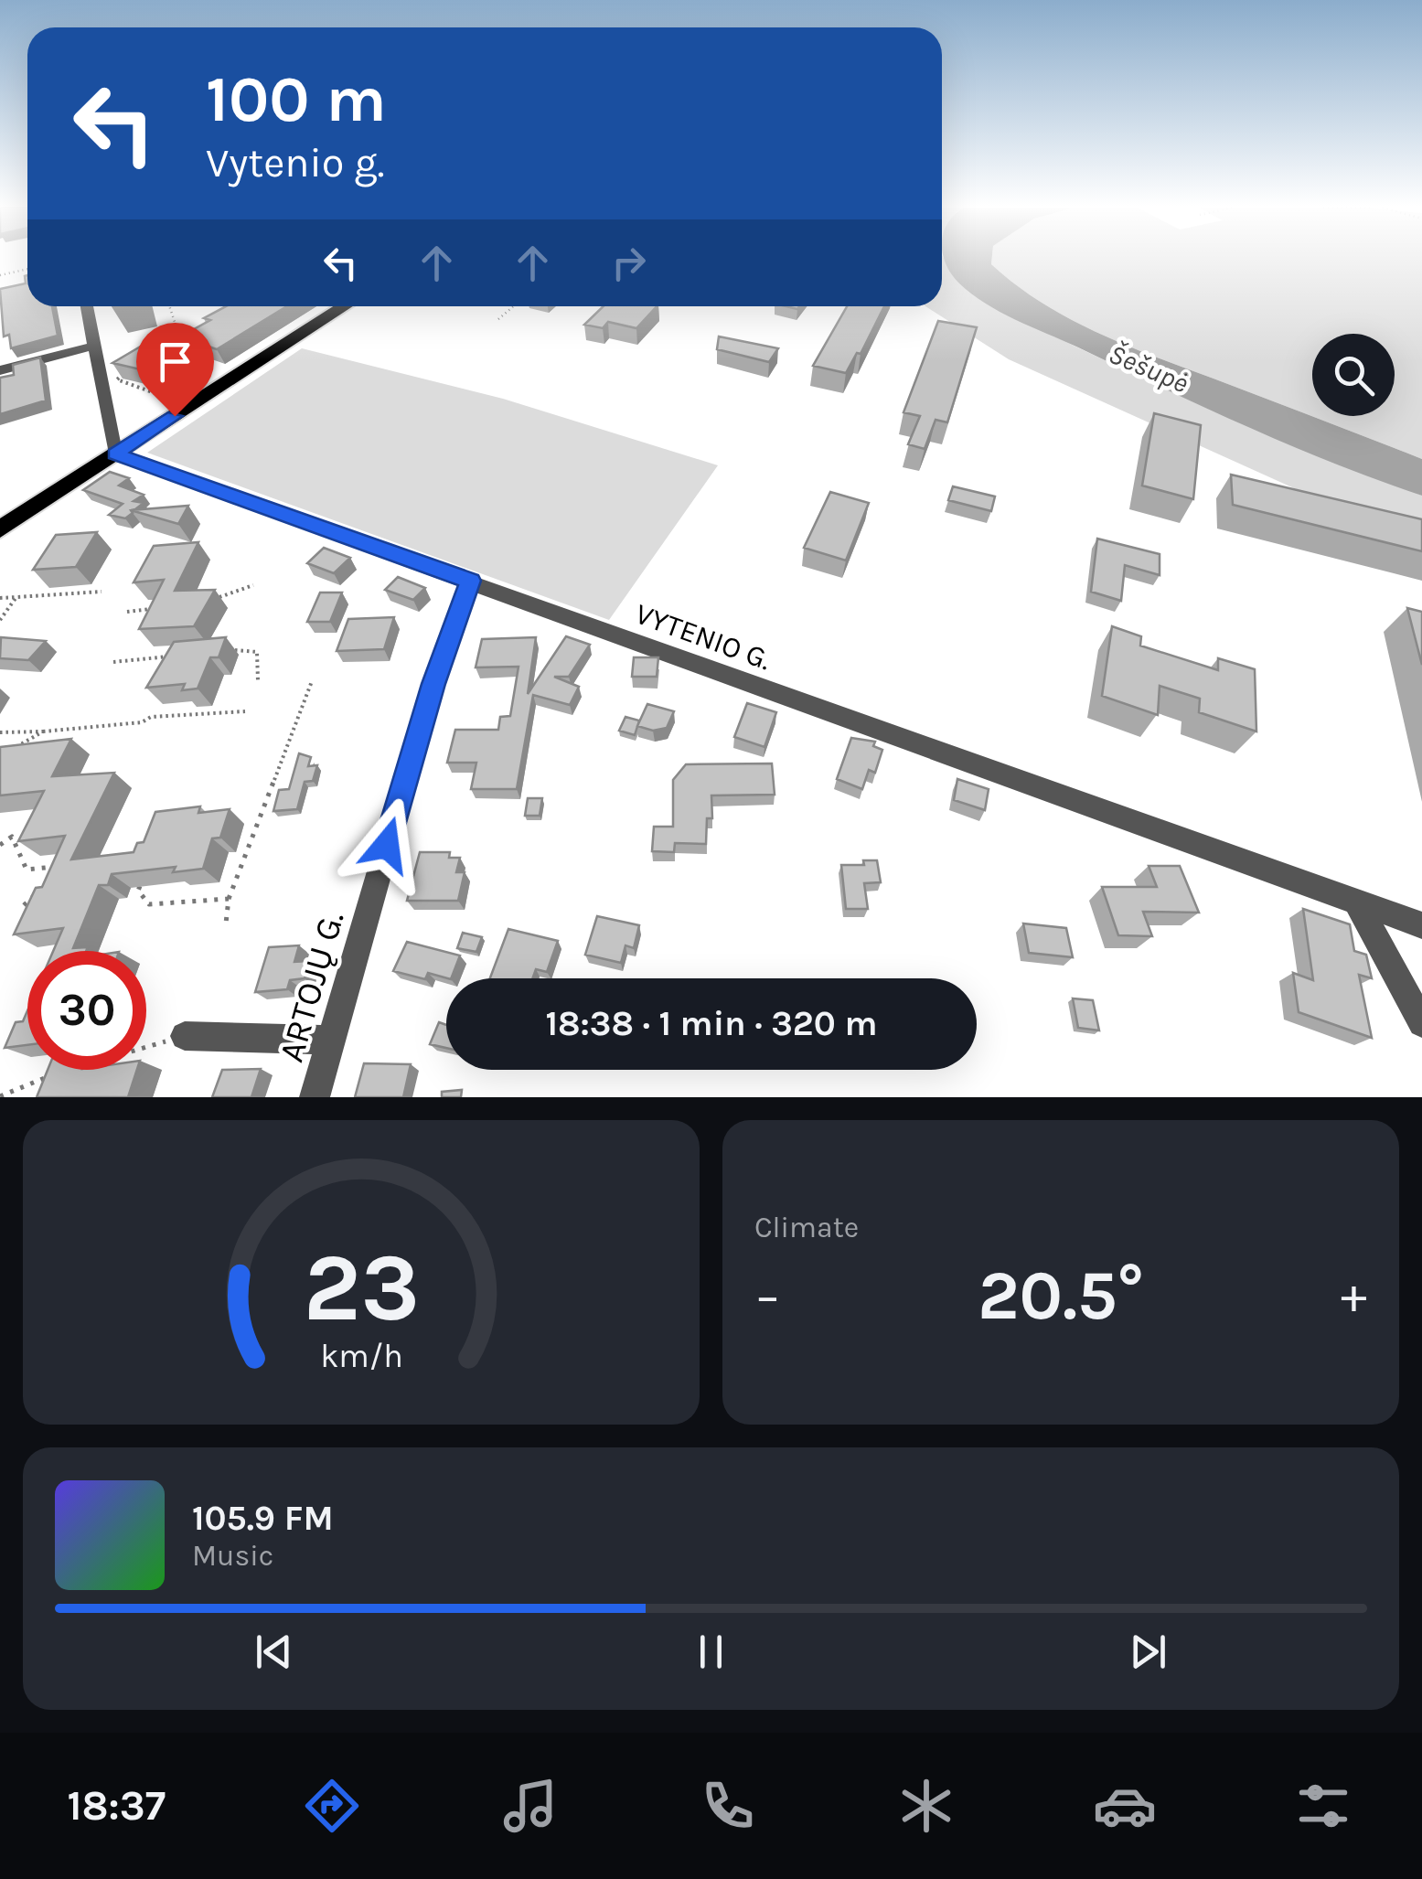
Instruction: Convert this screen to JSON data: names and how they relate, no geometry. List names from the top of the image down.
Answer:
{
  "streets": {
    "street": ["VYTENIO G.", "ARTOJŲ G."]
  },
  "crossings": [
    ["VYTENIO G.", "ARTOJŲ G."]
  ],
  "water": ["Šešupė"],
  "page": {
    "turn": ["100 m", "Vytenio g."],
    "limit": "30",
    "trip": "18:38 · 1 min · 320 m",
    "tile": "Climate",
    "heat": ["−", "20.5°", "+"],
    "song": ["105.9 FM", "Music"],
    "tabs": "18:37",
    "gauge": ["23", "km/h"]
  }
}
